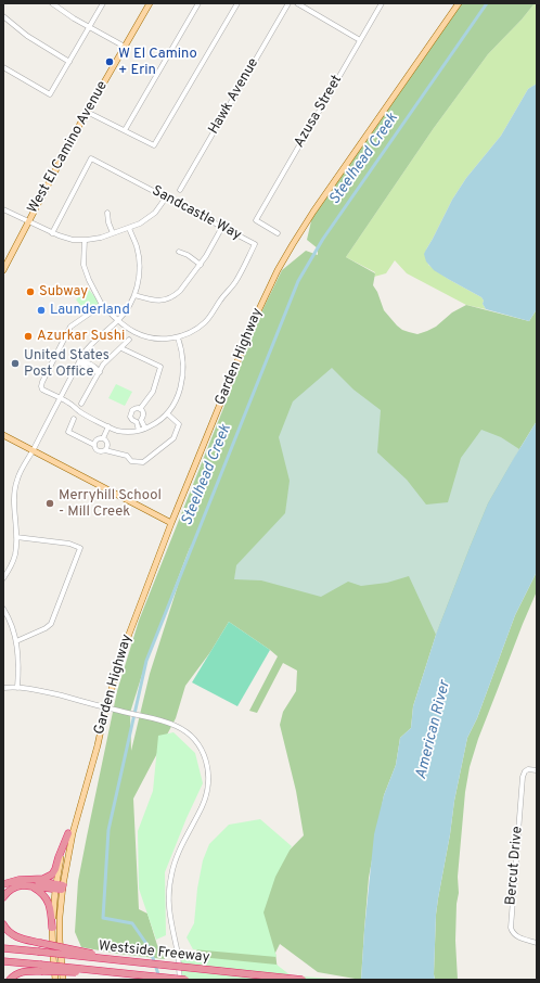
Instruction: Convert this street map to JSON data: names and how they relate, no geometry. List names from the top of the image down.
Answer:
{
  "streets": {
    "highway": ["Westside Freeway"],
    "main road": ["West El Camino Avenue", "Garden Highway"],
    "street": [
      "Hawk Avenue",
      "Azusa Street",
      "Sandcastle Way",
      "Bercut Drive"
    ]
  },
  "water": ["Steelhead Creek", "American River"],
  "places": [
    "W El Camino + Erin",
    "Subway",
    "Launderland",
    "Azurkar Sushi",
    "United States Post Office",
    "Merryhill School - Mill Creek"
  ]
}
